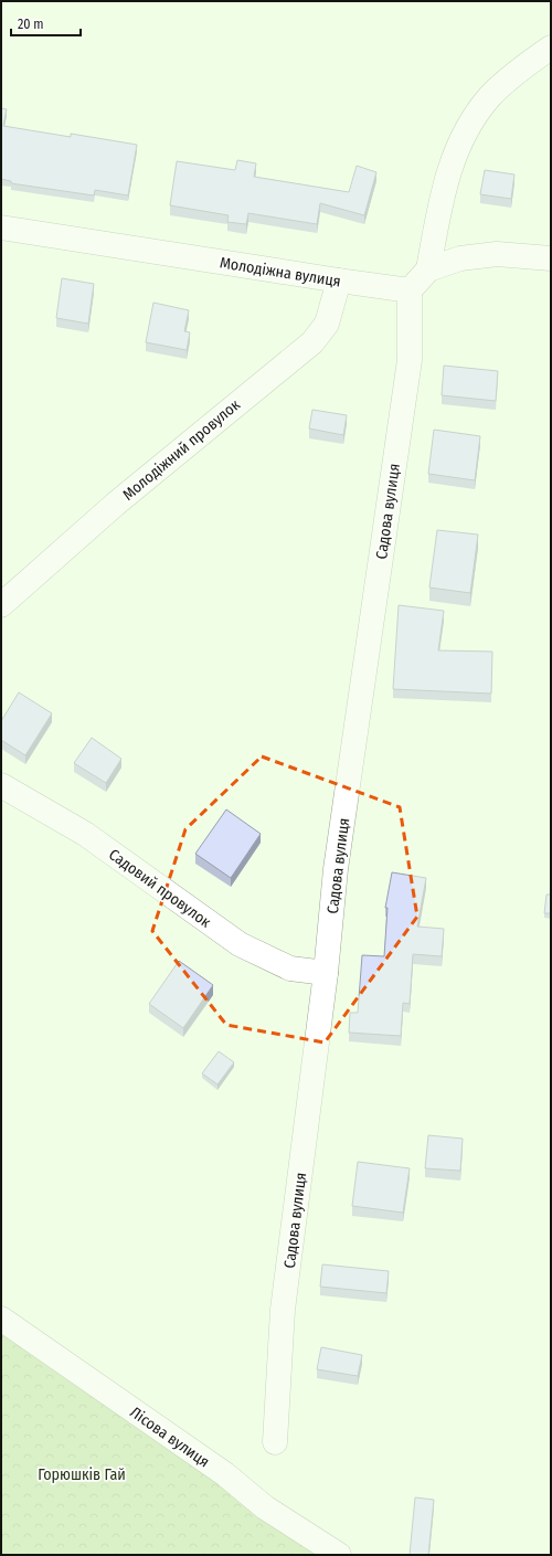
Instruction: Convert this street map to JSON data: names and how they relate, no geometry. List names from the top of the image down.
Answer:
{
  "streets": {
    "street": [
      "Молодіжна вулиця",
      "Молодіжний провулок",
      "Садова вулиця",
      "Садовий провулок",
      "Лісова вулиця"
    ]
  },
  "crossings": [
    ["Молодіжна вулиця", "Молодіжний провулок"],
    ["Молодіжна вулиця", "Садова вулиця"],
    ["Садова вулиця", "Садовий провулок"]
  ],
  "parks": ["Горюшків Гай"],
  "scale_bar": "20 m"
}
